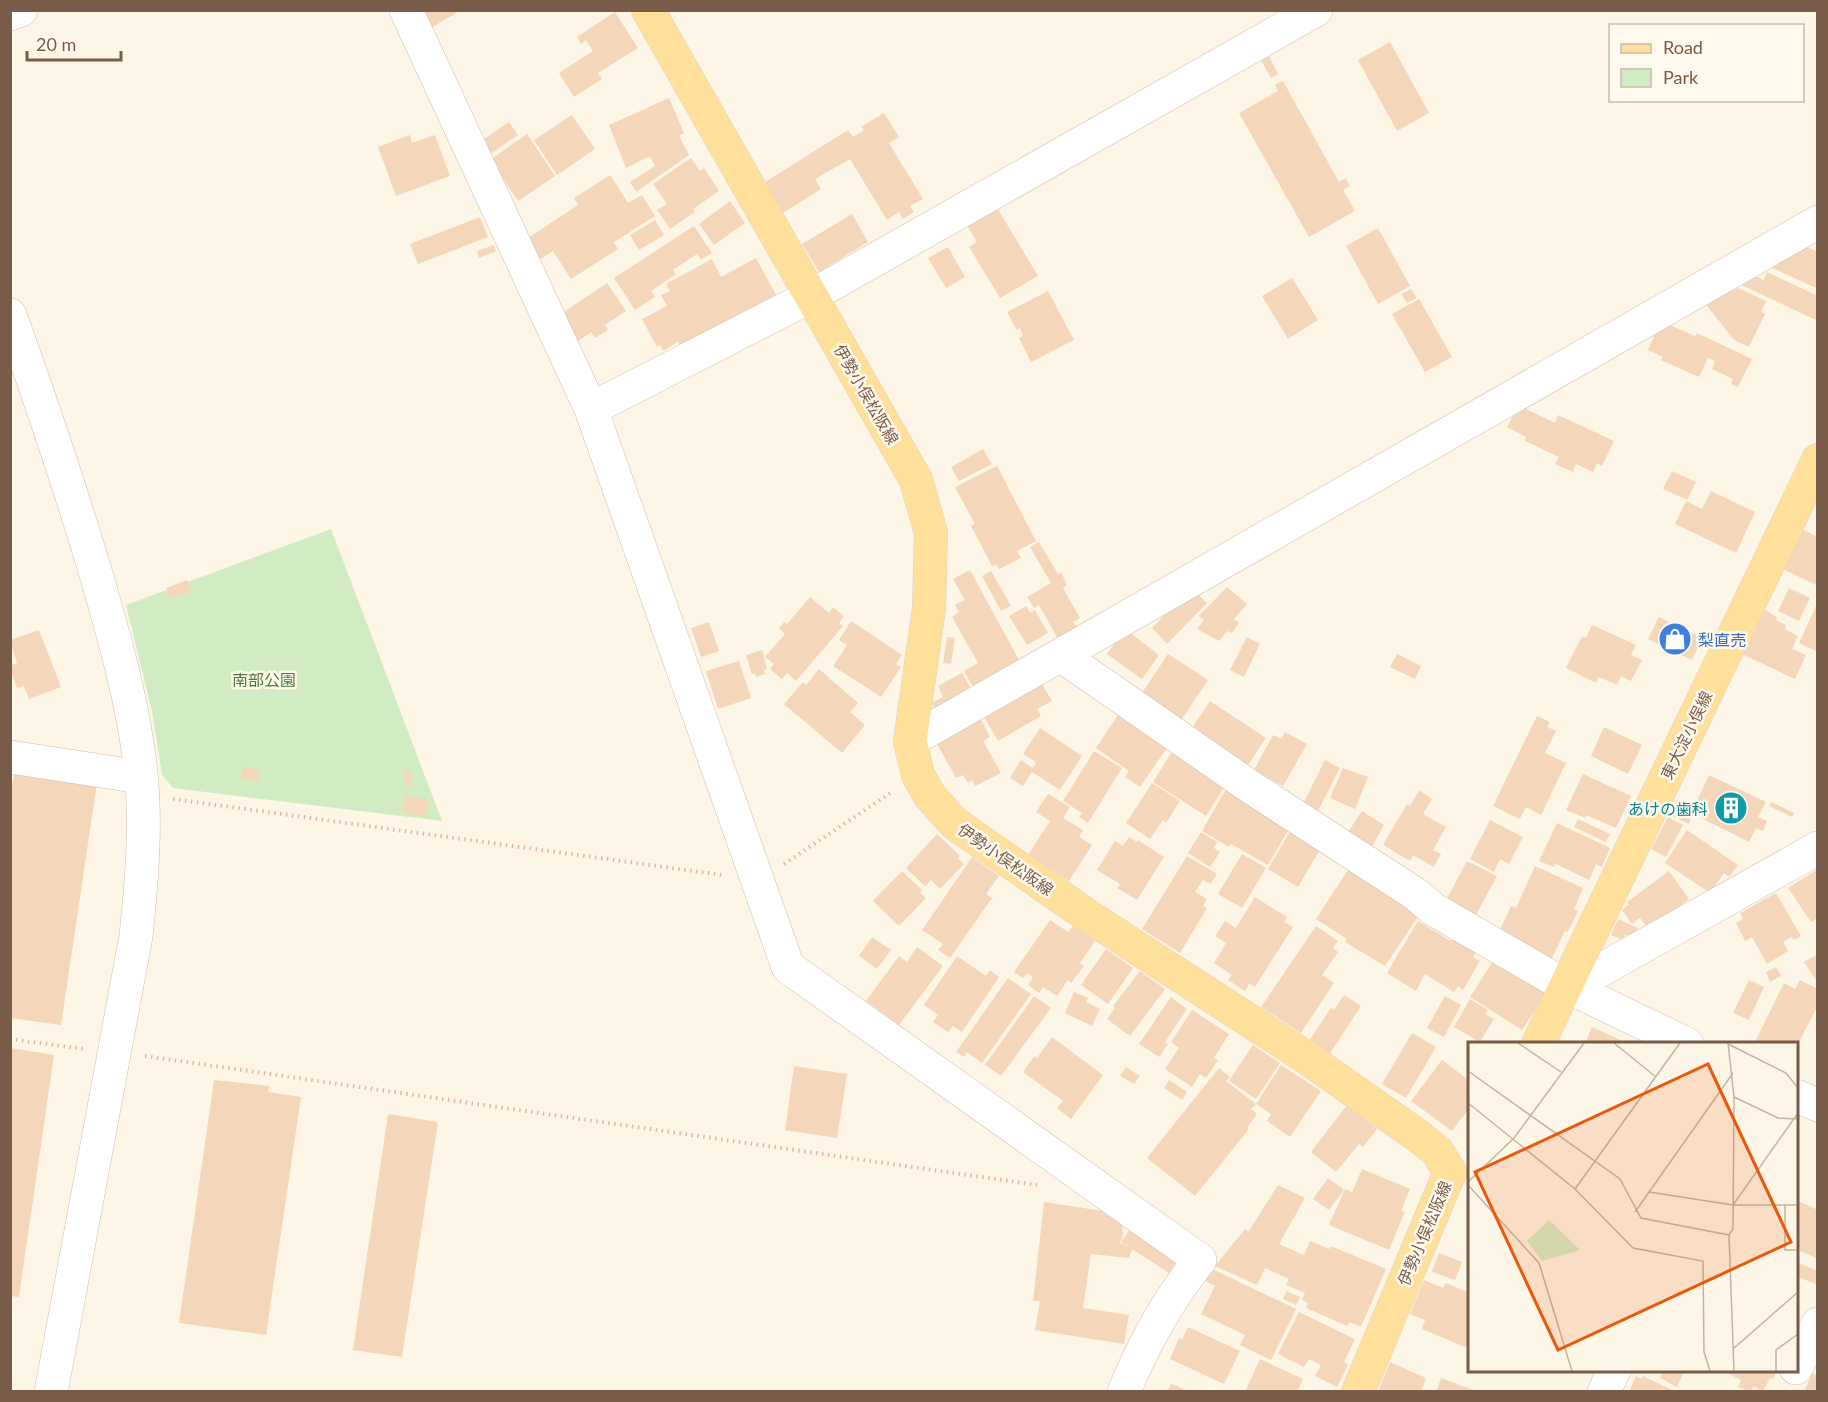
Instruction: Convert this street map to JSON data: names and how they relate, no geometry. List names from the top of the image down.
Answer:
{
  "streets": {
    "main road": ["伊勢小俣松阪線", "東大淀小俣線"]
  },
  "parks": ["南部公園"],
  "places": {
    "shop": ["梨直売"],
    "building": ["あけの歯科"]
  },
  "legend": ["Road", "Park"],
  "scale_bar": "20 m"
}
